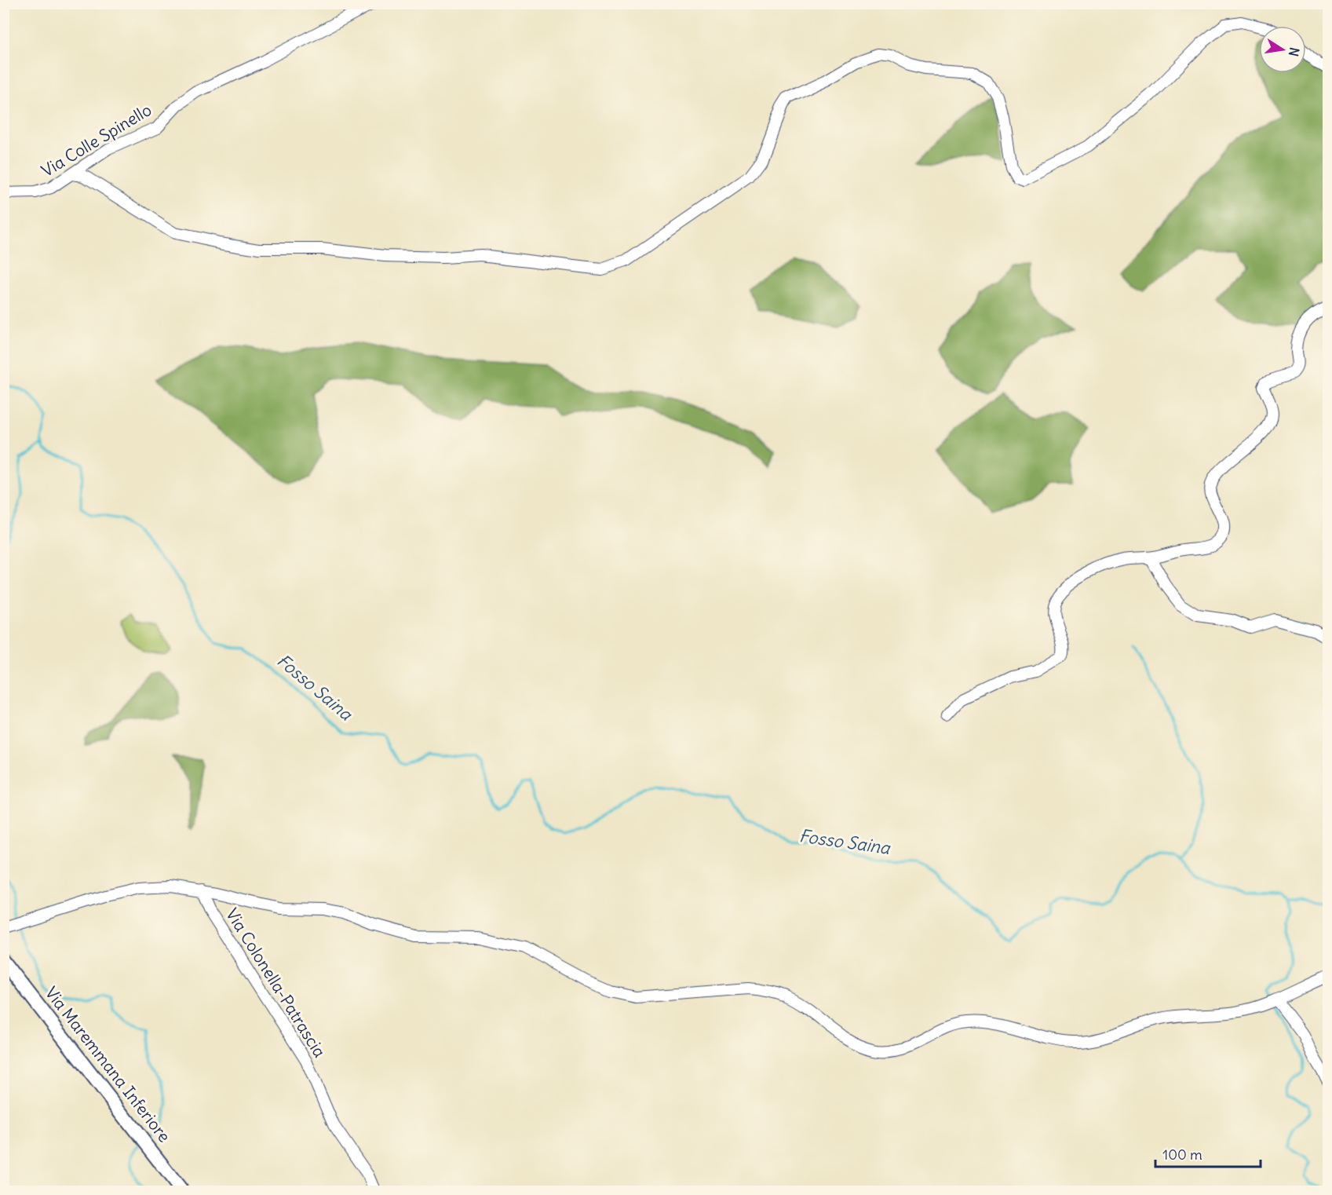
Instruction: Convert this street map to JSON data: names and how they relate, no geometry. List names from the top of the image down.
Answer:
{
  "streets": {
    "main road": ["Via Maremmana Inferiore"],
    "street": ["Via Colle Spinello", "Via Colonella-Patrascia"]
  },
  "water": ["Fosso Saina"],
  "scale_bar": "100 m",
  "north": "right"
}
